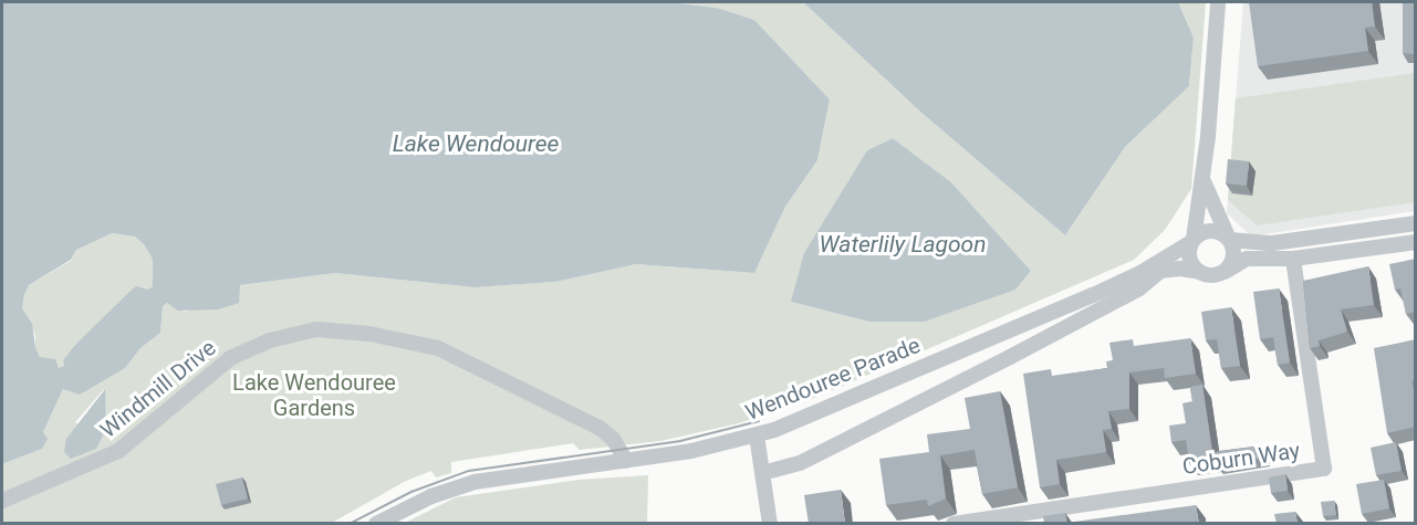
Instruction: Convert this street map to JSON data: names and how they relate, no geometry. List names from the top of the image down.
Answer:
{
  "streets": {
    "street": ["Wendouree Parade", "Windmill Drive", "Coburn Way"]
  },
  "crossings": [
    ["Wendouree Parade", "Windmill Drive"]
  ],
  "water": ["Lake Wendouree", "Waterlily Lagoon"],
  "parks": ["Lake Wendouree Gardens"]
}
